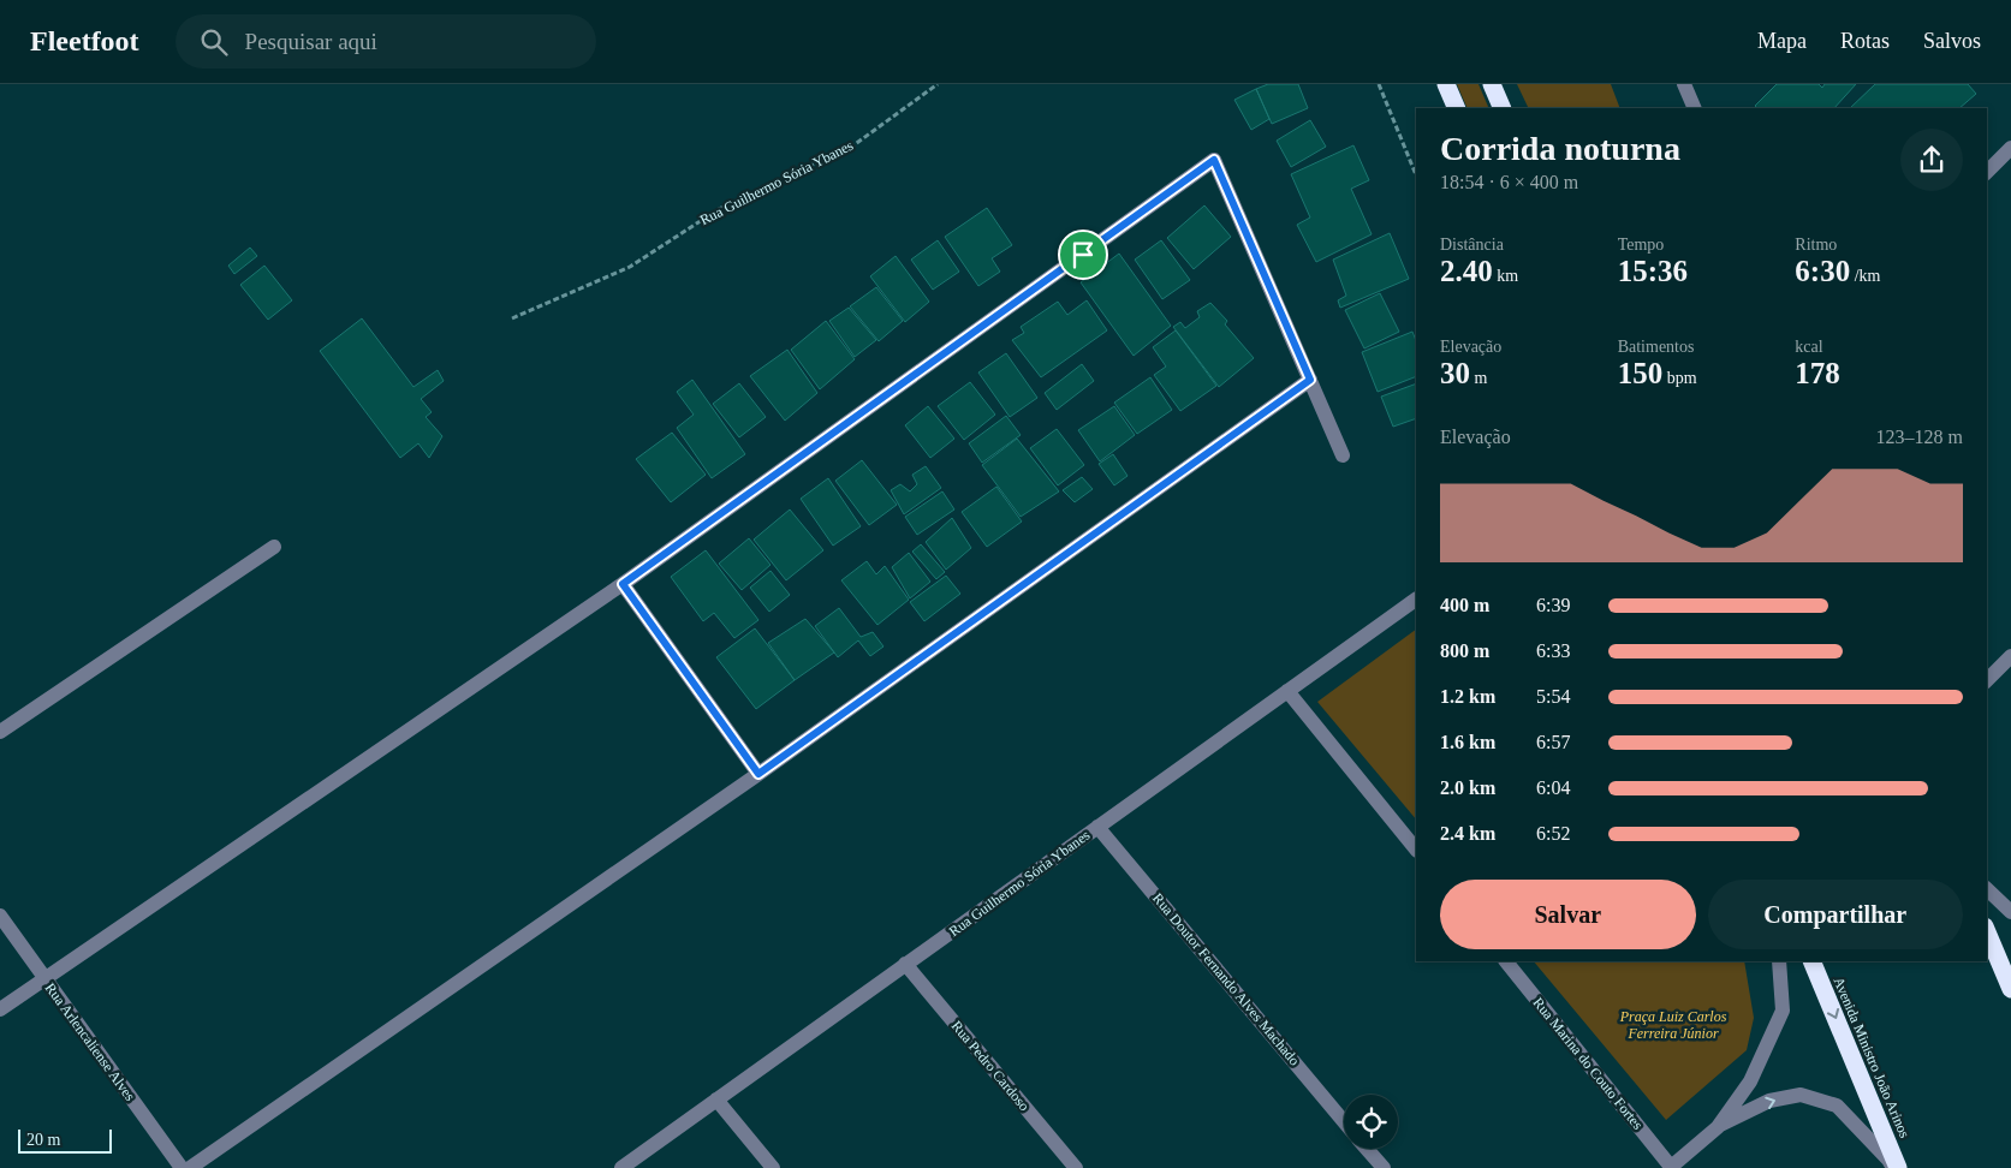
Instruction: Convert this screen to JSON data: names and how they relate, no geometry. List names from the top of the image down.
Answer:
{
  "streets": {
    "highway": ["Avenida Ministro João Arinos"],
    "street": [
      "Rua Guilhermo Sória Ybanes",
      "Rua Doutor Fernando Alves Machado",
      "Rua Arlencaliense Alves",
      "Rua Marina do Couto Fortes",
      "Rua Pedro Cardoso"
    ]
  },
  "crossings": [
    ["Rua Guilhermo Sória Ybanes", "Rua Doutor Fernando Alves Machado"],
    ["Rua Guilhermo Sória Ybanes", "Rua Pedro Cardoso"]
  ],
  "one_way": ["Avenida Ministro João Arinos"],
  "parks": ["Praça Luiz Carlos Ferreira Júnior"],
  "scale_bar": "20 m",
  "page": {
    "header": "Fleetfoot",
    "search": "Pesquisar aqui",
    "nav": ["Mapa", "Rotas", "Salvos"],
    "heading": ["Corrida noturna", "18:54 · 6 × 400 m"],
    "stats": [
      ["Distância", "2.40 km"],
      ["Tempo", "15:36"],
      ["Ritmo", "6:30 /km"],
      ["Elevação", "30 m"],
      ["Batimentos", "150 bpm"],
      ["kcal", "178"]
    ],
    "chart": ["Elevação", "123–128 m"],
    "list": [
      {
        "name": "400 m",
        "note": "6:39"
      },
      {
        "name": "800 m",
        "note": "6:33"
      },
      {
        "name": "1.2 km",
        "note": "5:54"
      },
      {
        "name": "1.6 km",
        "note": "6:57"
      },
      {
        "name": "2.0 km",
        "note": "6:04"
      },
      {
        "name": "2.4 km",
        "note": "6:52"
      }
    ],
    "buttons": ["Salvar", "Compartilhar"],
    "scale": "20 m"
  }
}
